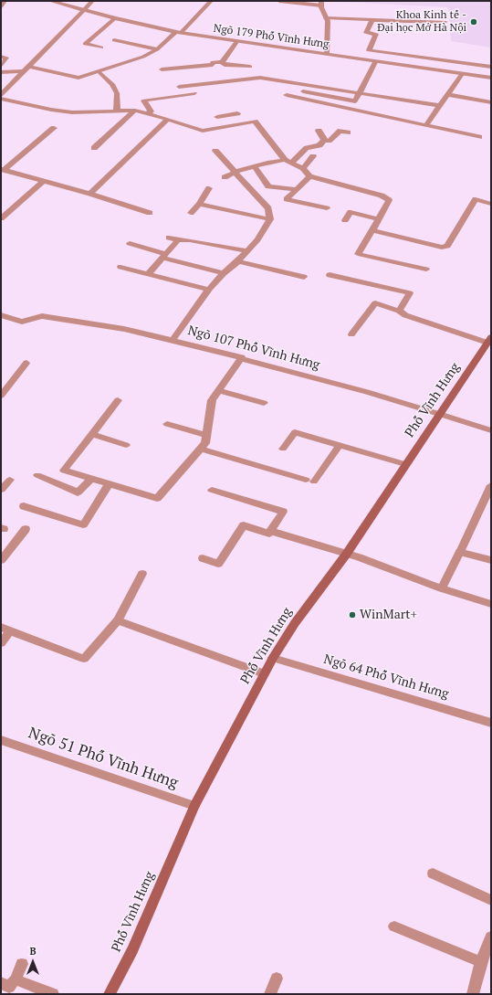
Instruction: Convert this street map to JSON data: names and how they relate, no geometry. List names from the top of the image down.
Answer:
{
  "streets": {
    "main road": ["Phố Vĩnh Hưng"],
    "street": [
      "Ngõ 179 Phố Vĩnh Hưng",
      "Ngõ 107 Phố Vĩnh Hưng",
      "Ngõ 64 Phố Vĩnh Hưng",
      "Ngõ 51 Phố Vĩnh Hưng"
    ]
  },
  "crossings": [
    ["Ngõ 107 Phố Vĩnh Hưng", "Phố Vĩnh Hưng"],
    ["Phố Vĩnh Hưng", "Ngõ 64 Phố Vĩnh Hưng"],
    ["Phố Vĩnh Hưng", "Ngõ 51 Phố Vĩnh Hưng"]
  ],
  "places": ["Khoa Kinh tế - Đại học Mở Hà Nội", "WinMart+"],
  "north": "top"
}
